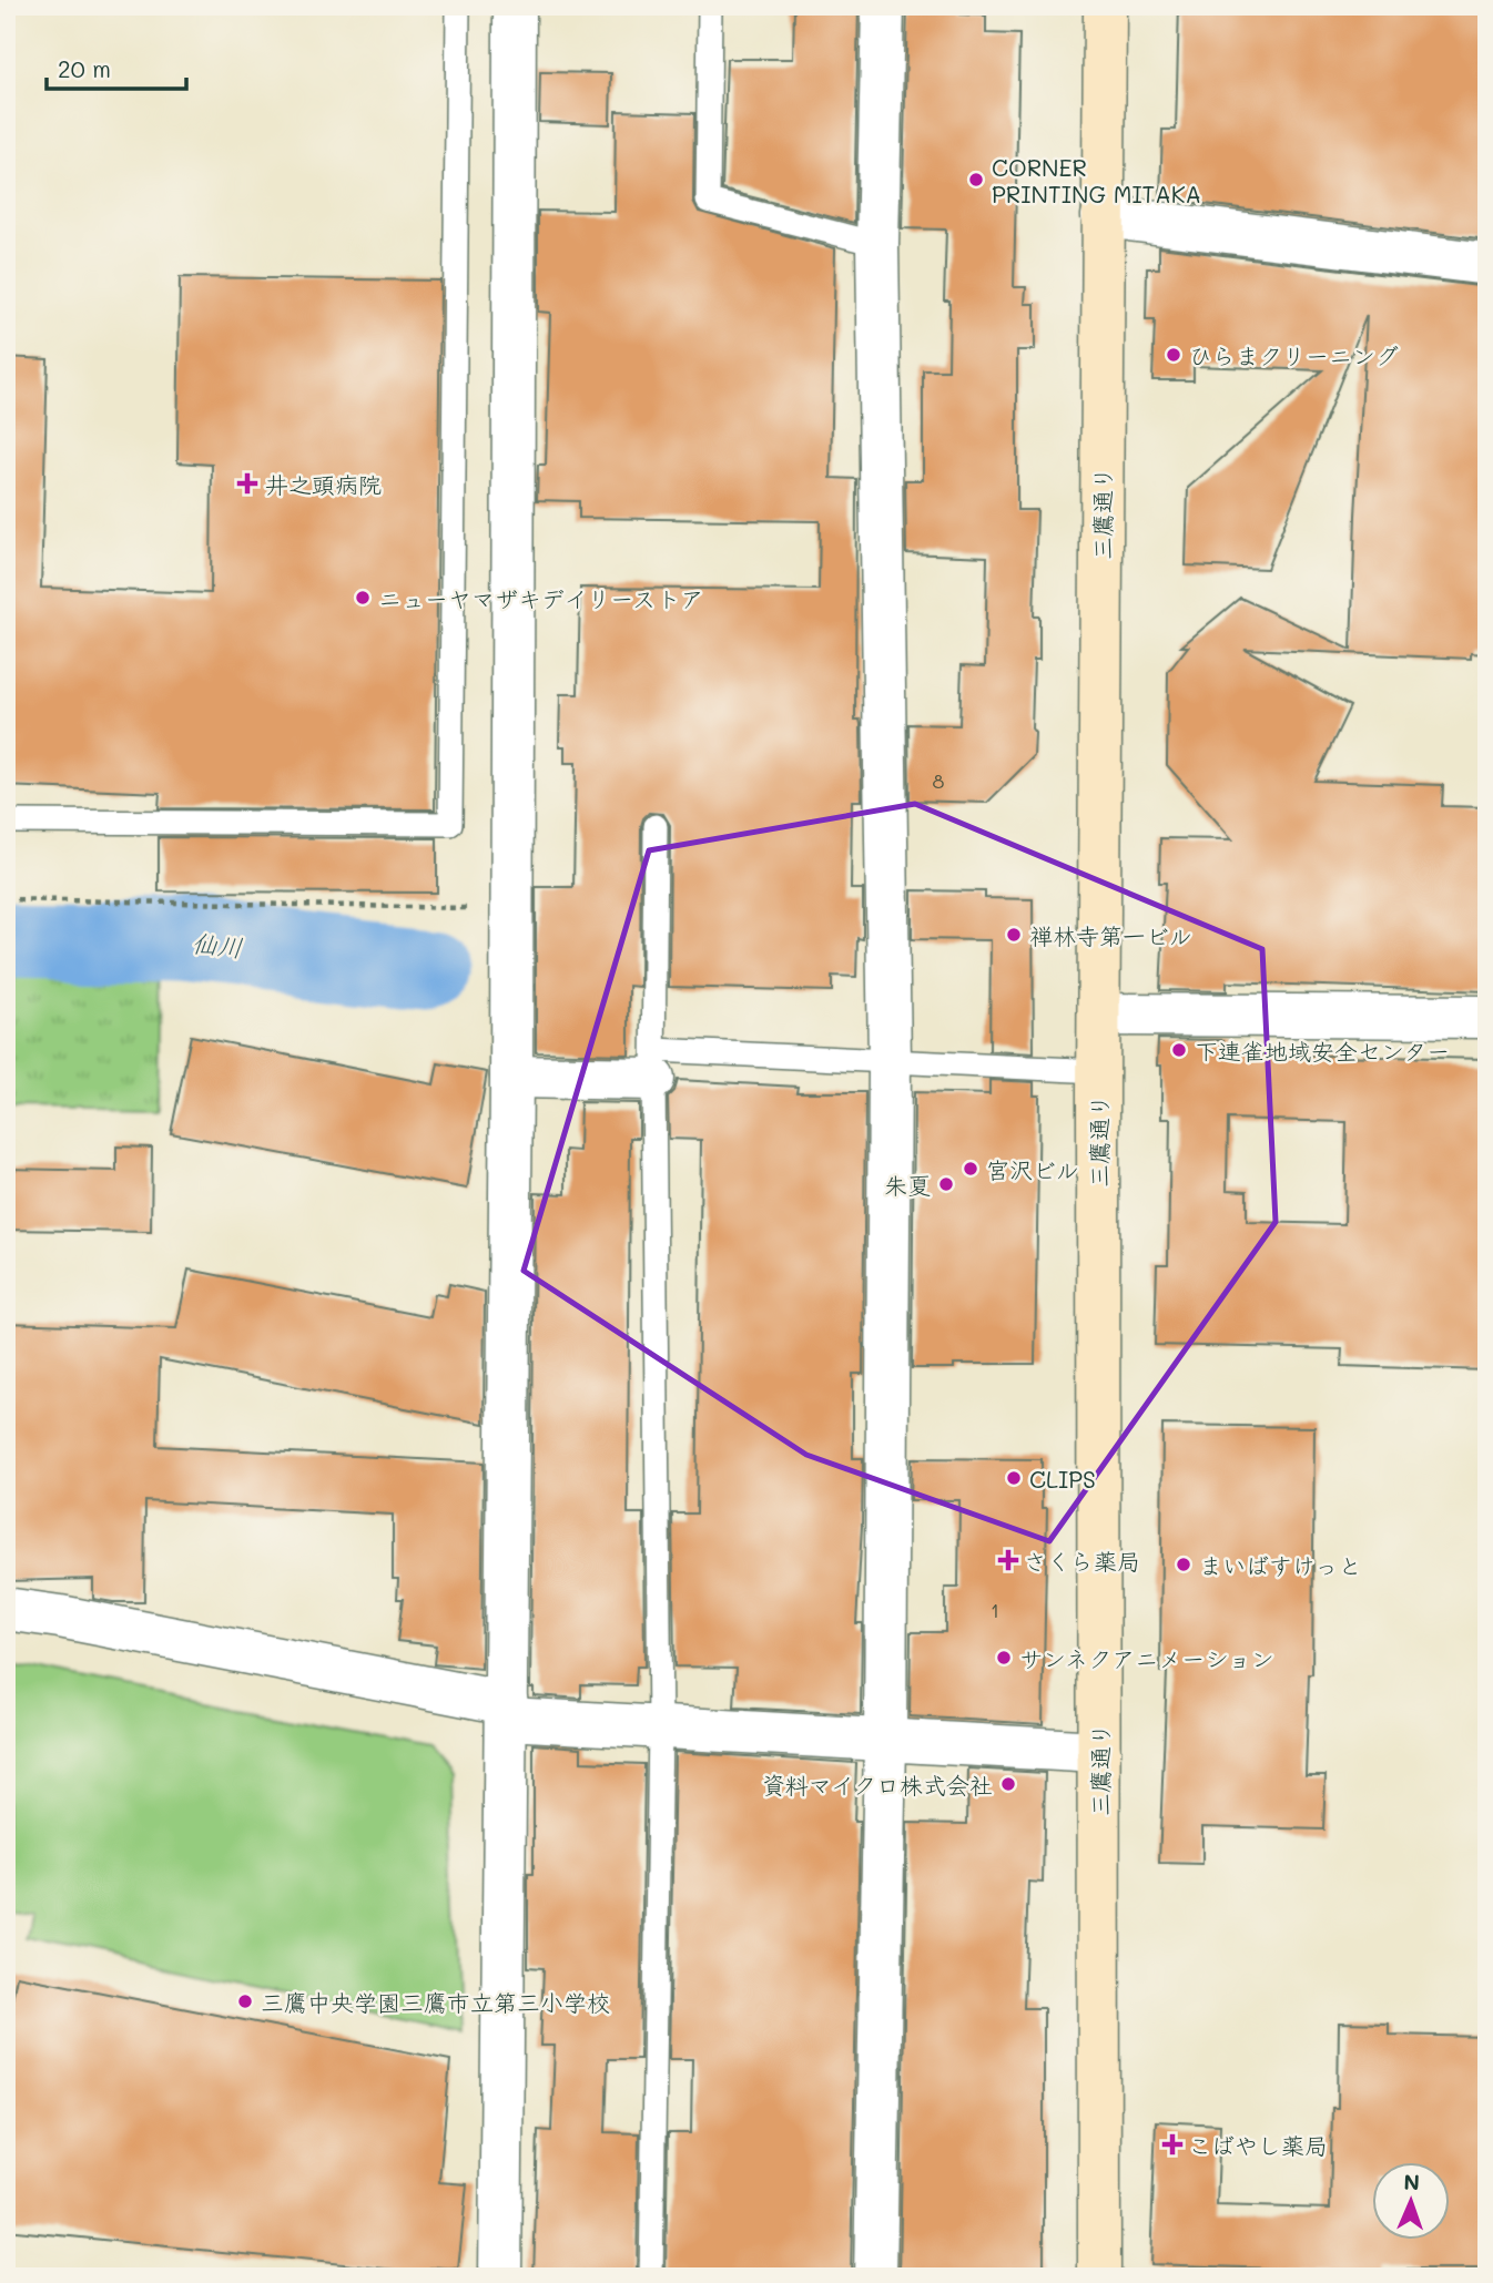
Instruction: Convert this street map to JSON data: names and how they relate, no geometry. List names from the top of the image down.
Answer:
{
  "streets": {
    "main road": ["三鷹通り"]
  },
  "water": ["仙川"],
  "places": {
    "other": [
      "CORNER PRINTING MITAKA",
      "ひらまクリーニング",
      "ニューヤマザキデイリーストア",
      "禅林寺第一ビル",
      "下連雀地域安全センター",
      "宮沢ビル",
      "朱夏",
      "CLIPS",
      "まいばすけっと",
      "サンネクアニメーション",
      "資料マイクロ株式会社",
      "三鷹中央学園三鷹市立第三小学校"
    ],
    "health": ["井之頭病院", "さくら薬局", "こばやし薬局"]
  },
  "house_numbers": ["8", "1"],
  "scale_bar": "20 m",
  "north": "top"
}
